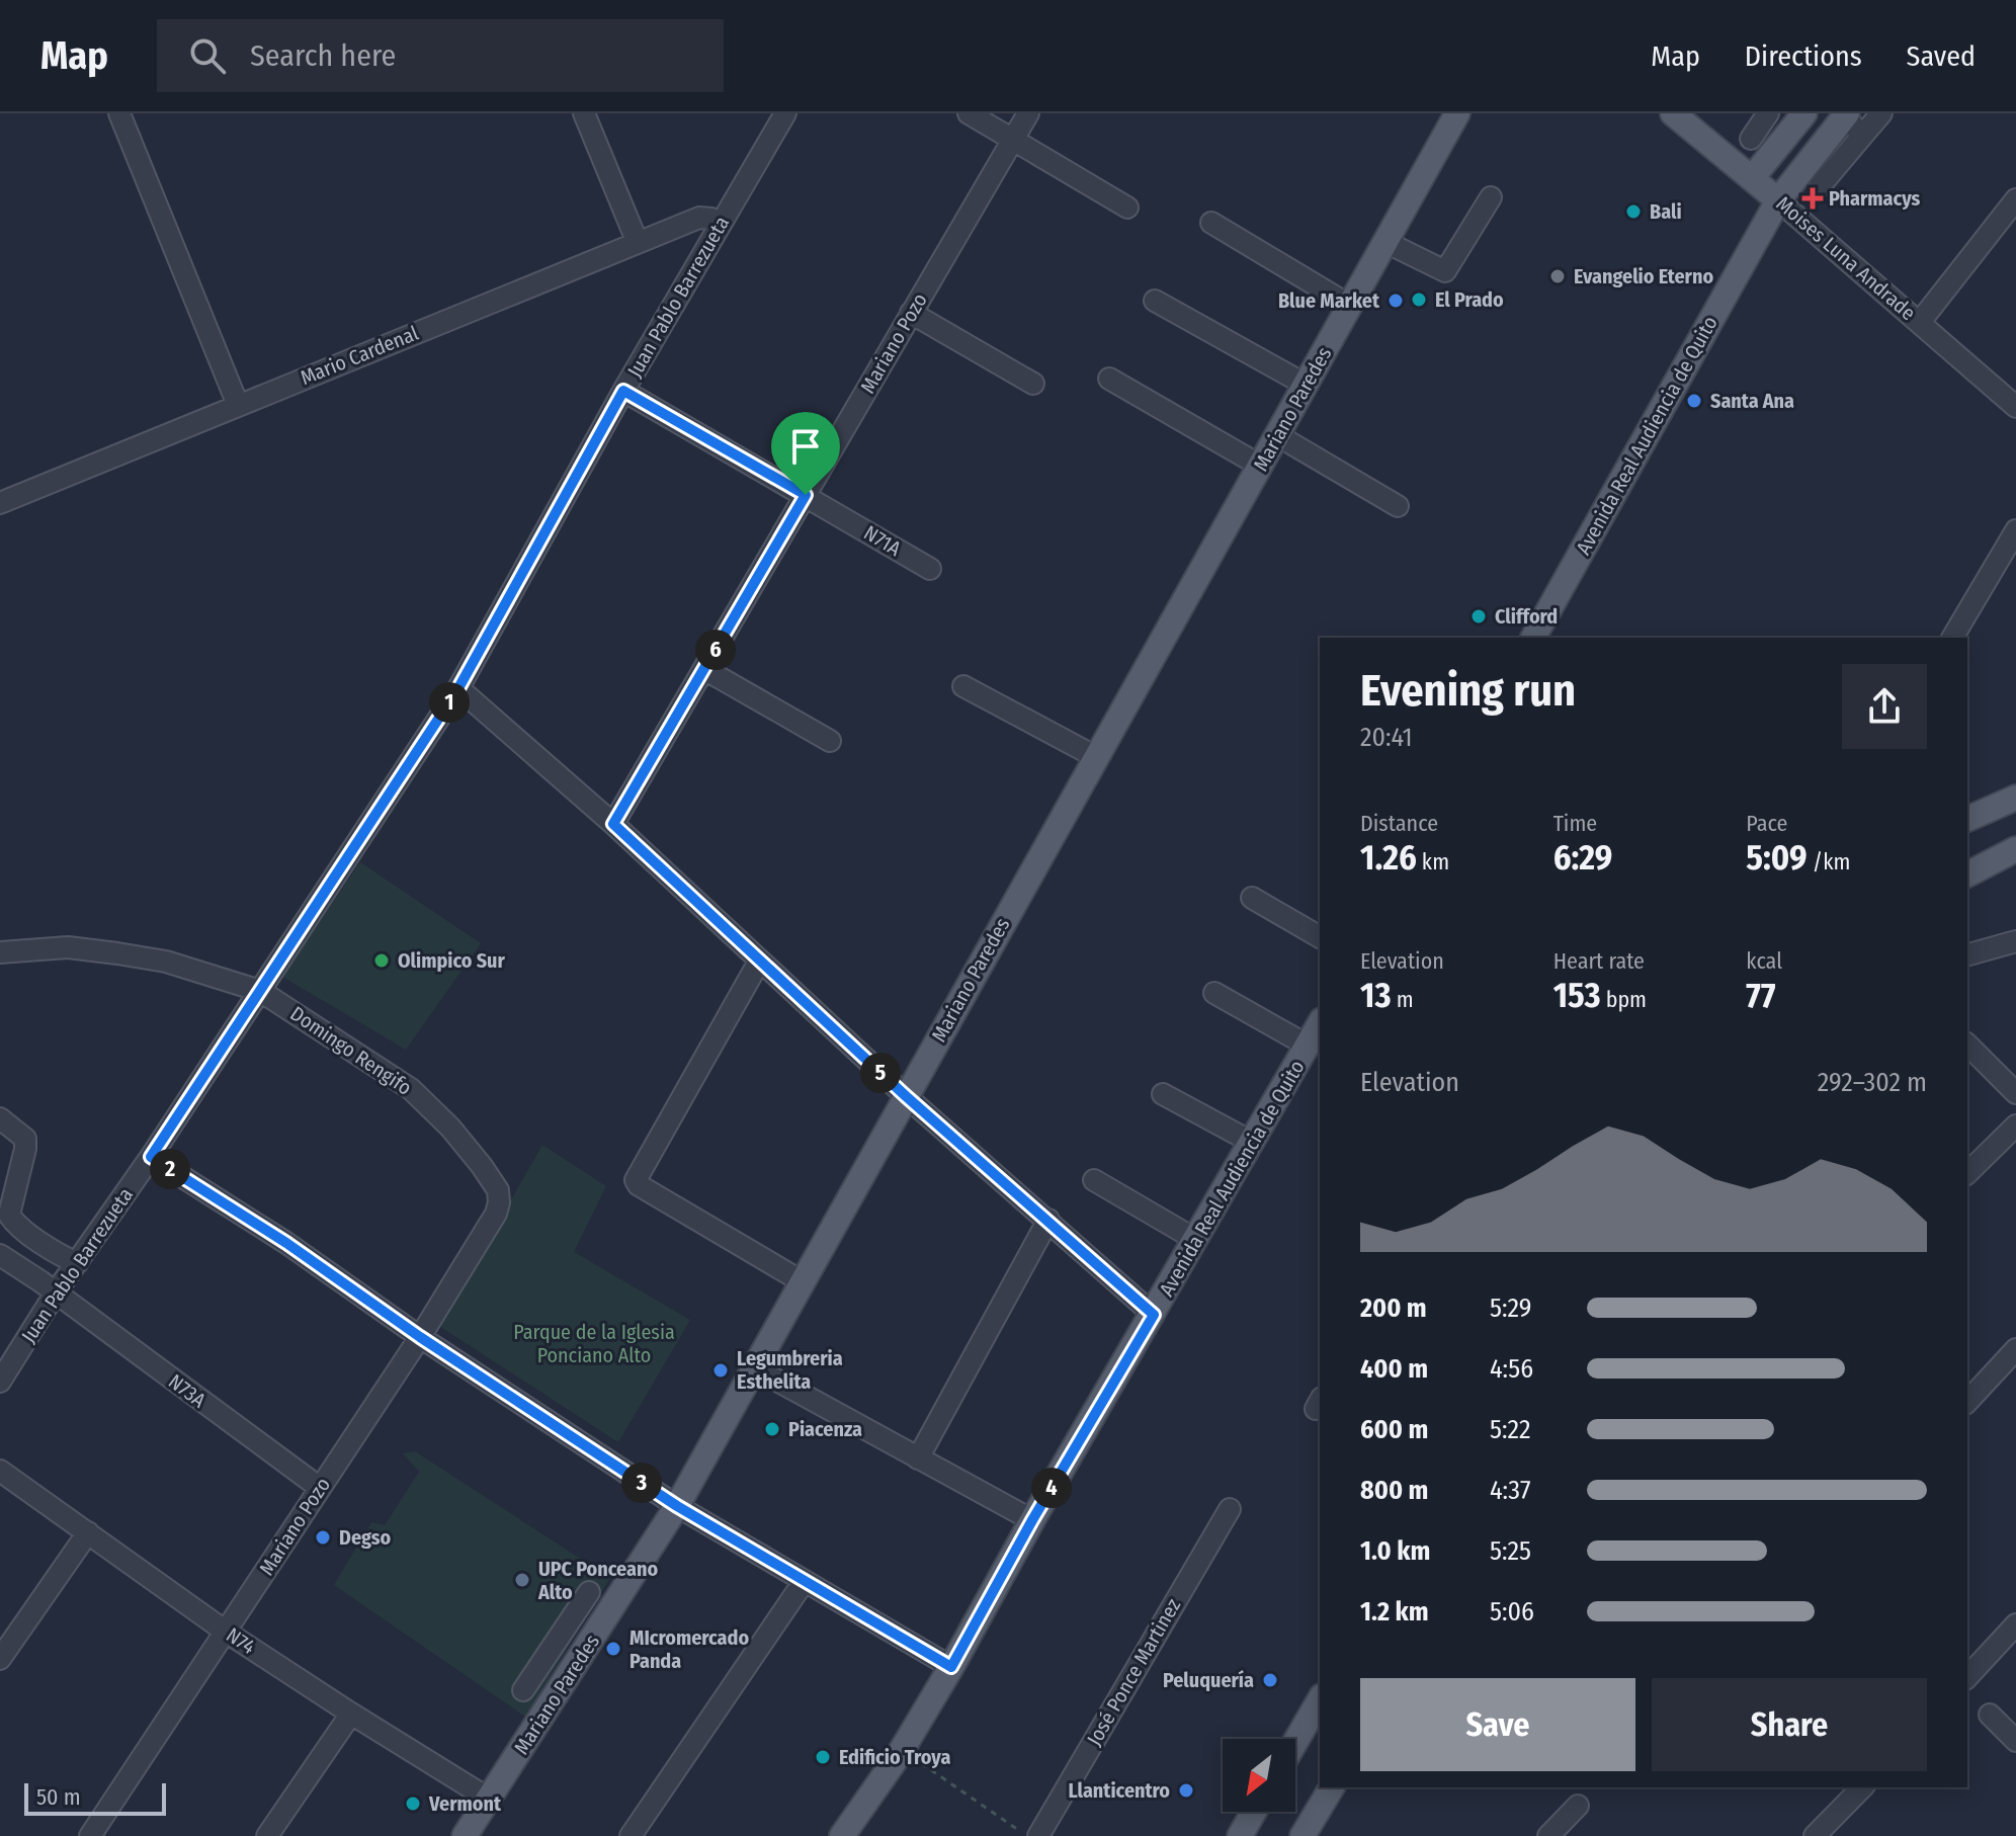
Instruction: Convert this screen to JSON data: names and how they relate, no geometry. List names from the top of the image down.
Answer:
{
  "streets": {
    "main road": ["Moises Luna Andrade", "Mariano Paredes", "Avenida Real Audiencia de Quito"],
    "street": [
      "Juan Pablo Barrezueta",
      "Mariano Pozo",
      "Mario Cardenal",
      "N71A",
      "Domingo Rengifo",
      "N73A",
      "N74",
      "José Ponce Martinez"
    ]
  },
  "crossings": [
    ["Moises Luna Andrade", "Avenida Real Audiencia de Quito"],
    ["Juan Pablo Barrezueta", "Mario Cardenal"],
    ["Juan Pablo Barrezueta", "N71A"],
    ["Juan Pablo Barrezueta", "Domingo Rengifo"],
    ["Juan Pablo Barrezueta", "N73A"],
    ["Mariano Pozo", "N71A"],
    ["Mariano Pozo", "Domingo Rengifo"],
    ["Mariano Pozo", "N73A"],
    ["Mariano Pozo", "N74"],
    ["Mariano Paredes", "N74"]
  ],
  "parks": ["Parque de la Iglesia Ponciano Alto"],
  "places": {
    "health": ["Pharmacys"],
    "other": [
      "Bali",
      "Evangelio Eterno",
      "El Prado",
      "Blue Market",
      "Santa Ana",
      "Clifford",
      "Olimpico Sur",
      "Legumbreria Esthelita",
      "Piacenza",
      "Degso",
      "UPC Ponceano Alto",
      "MIcromercado Panda",
      "Peluquería",
      "Edificio Troya",
      "Llanticentro",
      "Vermont"
    ]
  },
  "scale_bar": "50 m",
  "north": "bottom left",
  "page": {
    "header": "Map",
    "search": "Search here",
    "nav": ["Map", "Directions", "Saved"],
    "pins": [
      "6",
      "1",
      "5",
      "2",
      "3",
      "4"
    ],
    "heading": ["Evening run", "20:41"],
    "stats": [
      ["Distance", "1.26 km"],
      ["Time", "6:29"],
      ["Pace", "5:09 /km"],
      ["Elevation", "13 m"],
      ["Heart rate", "153 bpm"],
      ["kcal", "77"]
    ],
    "chart": ["Elevation", "292–302 m"],
    "list": [
      {
        "name": "200 m",
        "note": "5:29"
      },
      {
        "name": "400 m",
        "note": "4:56"
      },
      {
        "name": "600 m",
        "note": "5:22"
      },
      {
        "name": "800 m",
        "note": "4:37"
      },
      {
        "name": "1.0 km",
        "note": "5:25"
      },
      {
        "name": "1.2 km",
        "note": "5:06"
      }
    ],
    "buttons": ["Save", "Share"],
    "scale": "50 m"
  }
}
